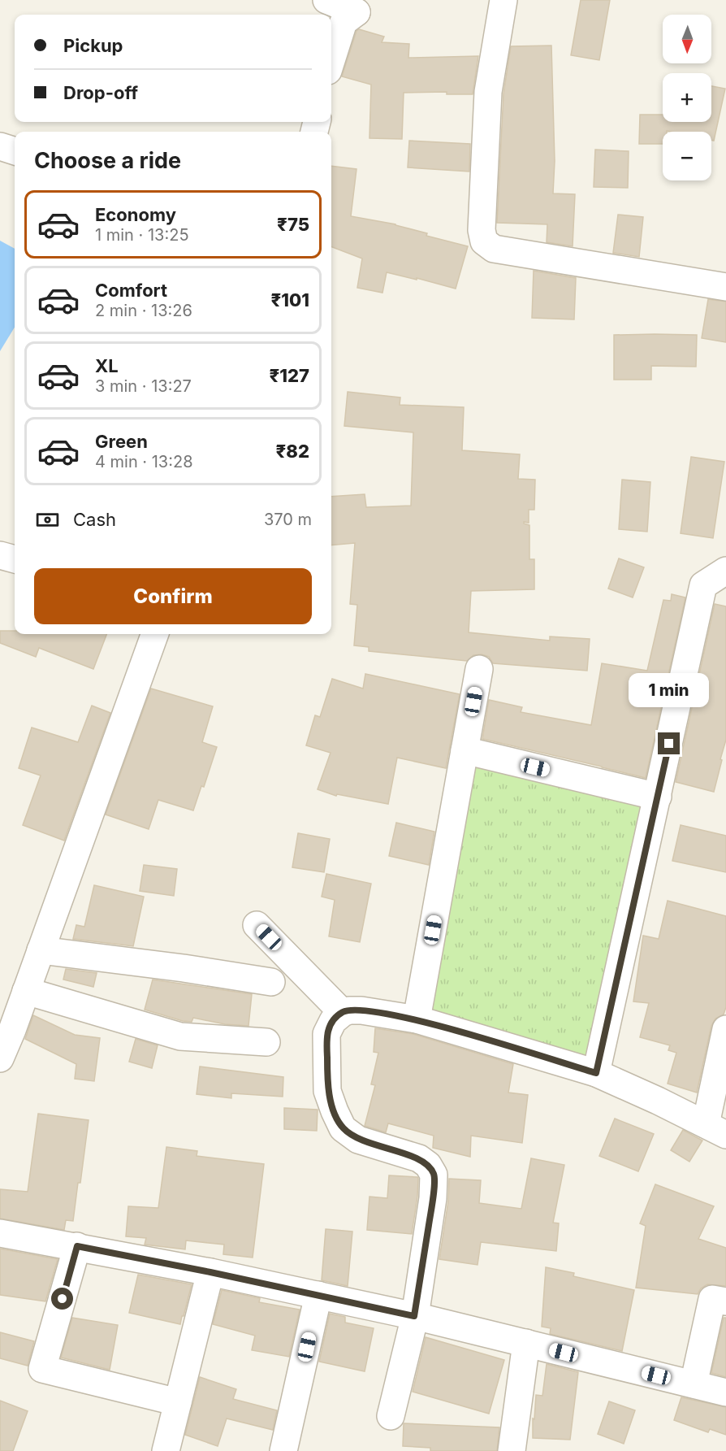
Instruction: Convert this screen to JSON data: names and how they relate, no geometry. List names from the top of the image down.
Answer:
{
  "north": "bottom",
  "page": {
    "map_buttons": ["+", "−"],
    "banner": ["Pickup", "Drop-off"],
    "heading": "Choose a ride",
    "list": [
      {
        "name": "Economy",
        "note": "1 min · 13:25",
        "value": "₹75"
      },
      {
        "name": "Comfort",
        "note": "2 min · 13:26",
        "value": "₹101"
      },
      {
        "name": "XL",
        "note": "3 min · 13:27",
        "value": "₹127"
      },
      {
        "name": "Green",
        "note": "4 min · 13:28",
        "value": "₹82"
      }
    ],
    "pay": ["Cash", "370 m"],
    "buttons": "Confirm",
    "bubble": "1 min"
  }
}
